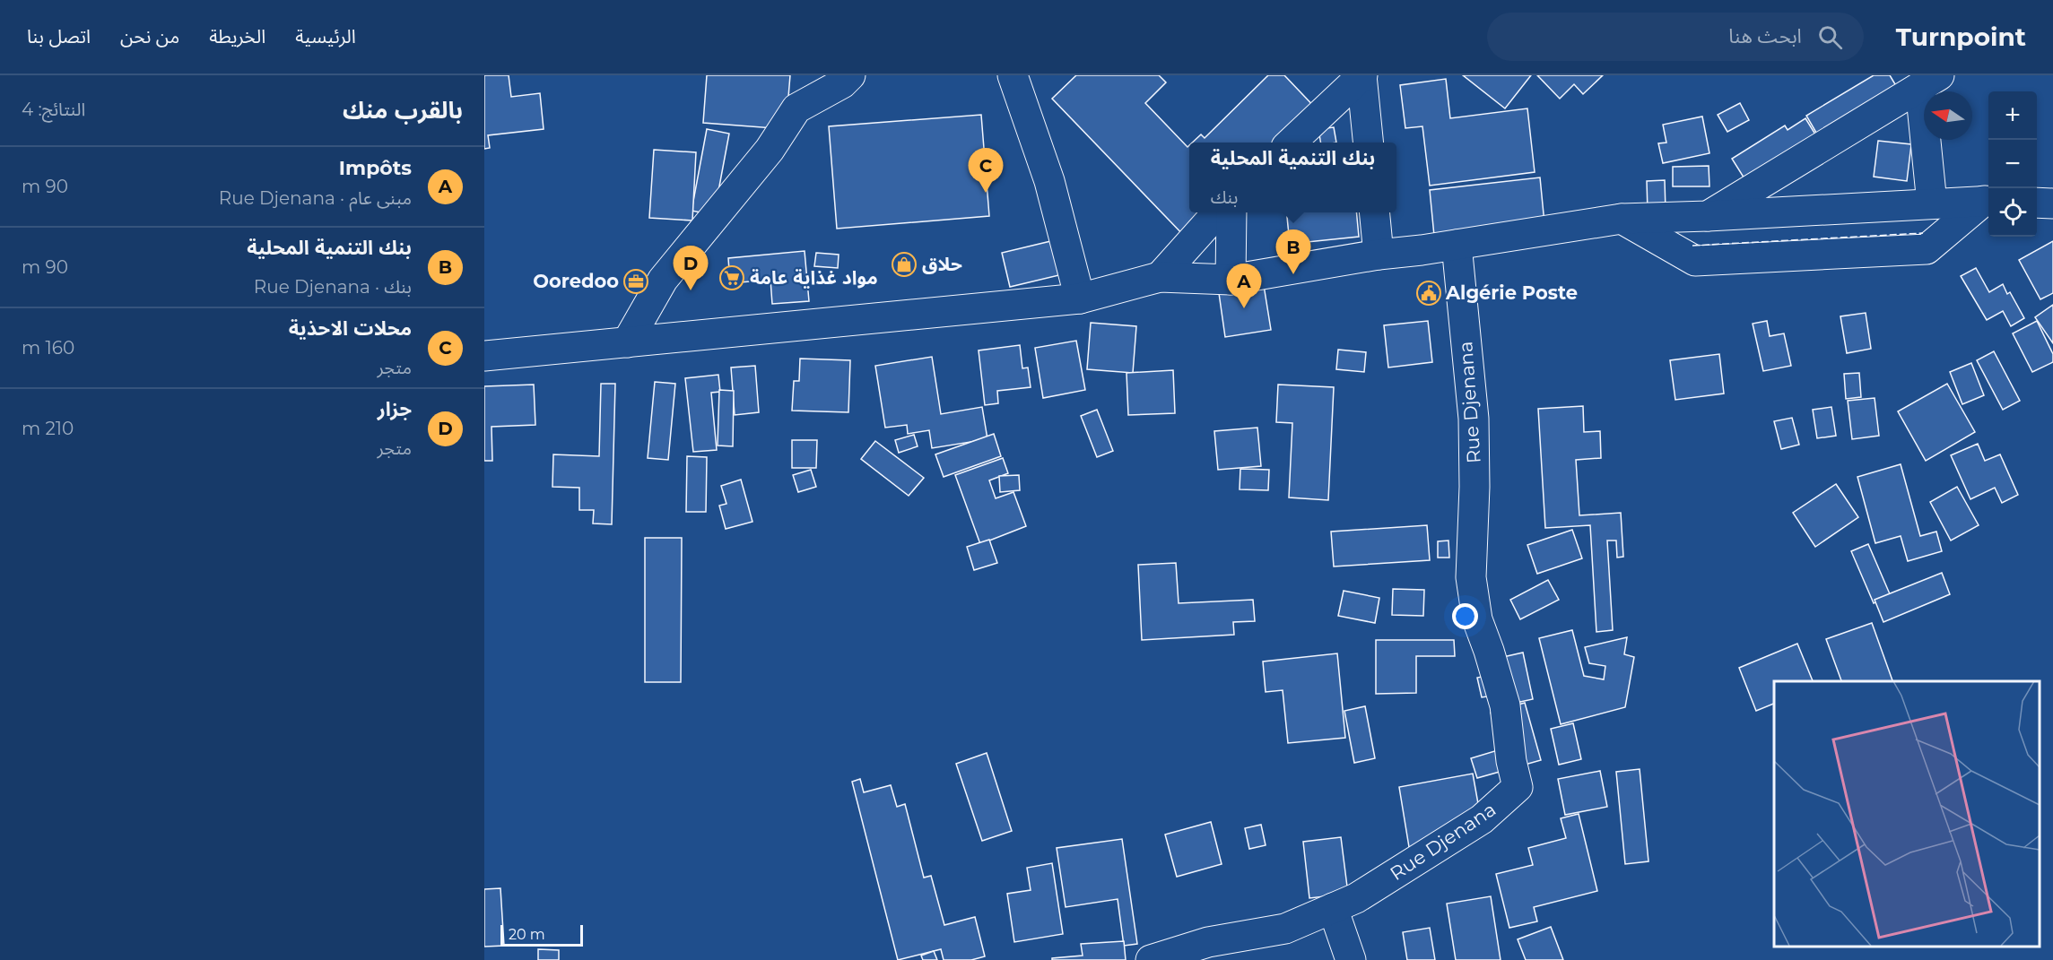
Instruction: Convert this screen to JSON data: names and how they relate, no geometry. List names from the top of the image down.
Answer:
{
  "streets": {
    "street": ["Rue Djenana"]
  },
  "places": {
    "shop": ["حلاق"],
    "supermarket": ["مواد غذاية عامة"],
    "office": ["Ooredoo"],
    "public building": ["Algérie Poste"]
  },
  "scale_bar": "20 m",
  "north": "left",
  "page": {
    "header": "Turnpoint",
    "search": "ابحث هنا",
    "nav": [
      "الرئيسية",
      "الخريطة",
      "من نحن",
      "اتصل بنا"
    ],
    "heading": ["بالقرب منك", "النتائج: 4"],
    "map_buttons": ["+", "−"],
    "popup": ["بنك التنمية المحلية", "بنك"],
    "list": [
      {
        "mark": "A",
        "name": "Impôts",
        "note": "مبنى عام · Rue Djenana",
        "value": "90 m"
      },
      {
        "mark": "B",
        "name": "بنك التنمية المحلية",
        "note": "بنك · Rue Djenana",
        "value": "90 m"
      },
      {
        "mark": "C",
        "name": "محلات الاحذية",
        "note": "متجر",
        "value": "160 m"
      },
      {
        "mark": "D",
        "name": "جزار",
        "note": "متجر",
        "value": "210 m"
      }
    ],
    "pins": [
      "C",
      "B",
      "D",
      "A"
    ],
    "scale": "20 m"
  }
}
